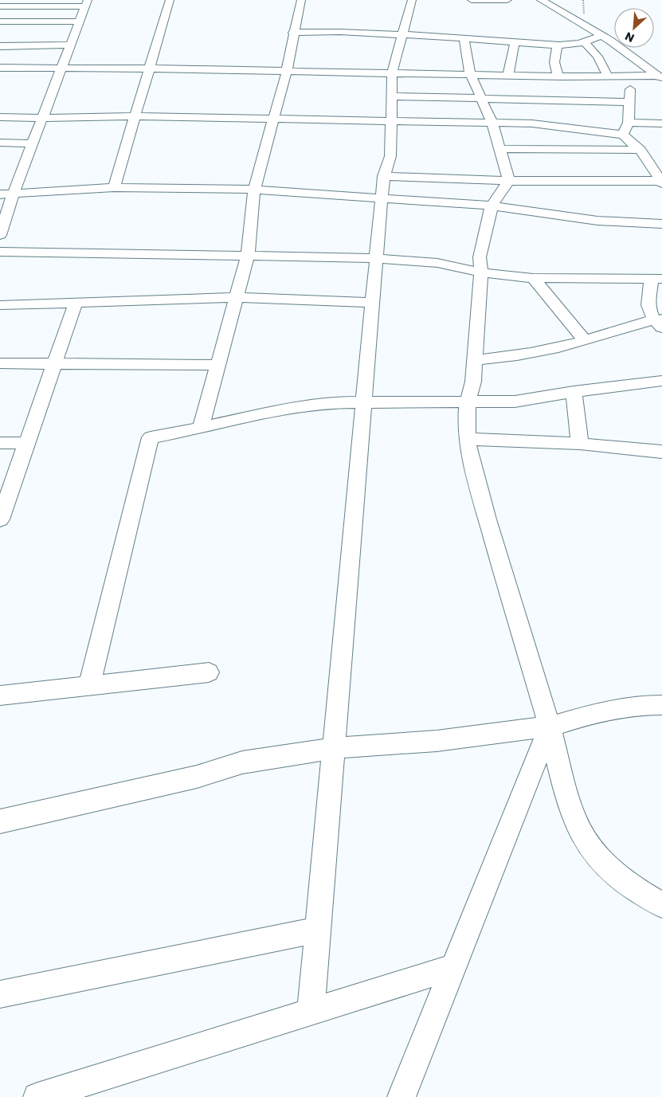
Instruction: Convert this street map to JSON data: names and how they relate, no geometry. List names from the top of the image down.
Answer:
{
  "north": "bottom left"
}
